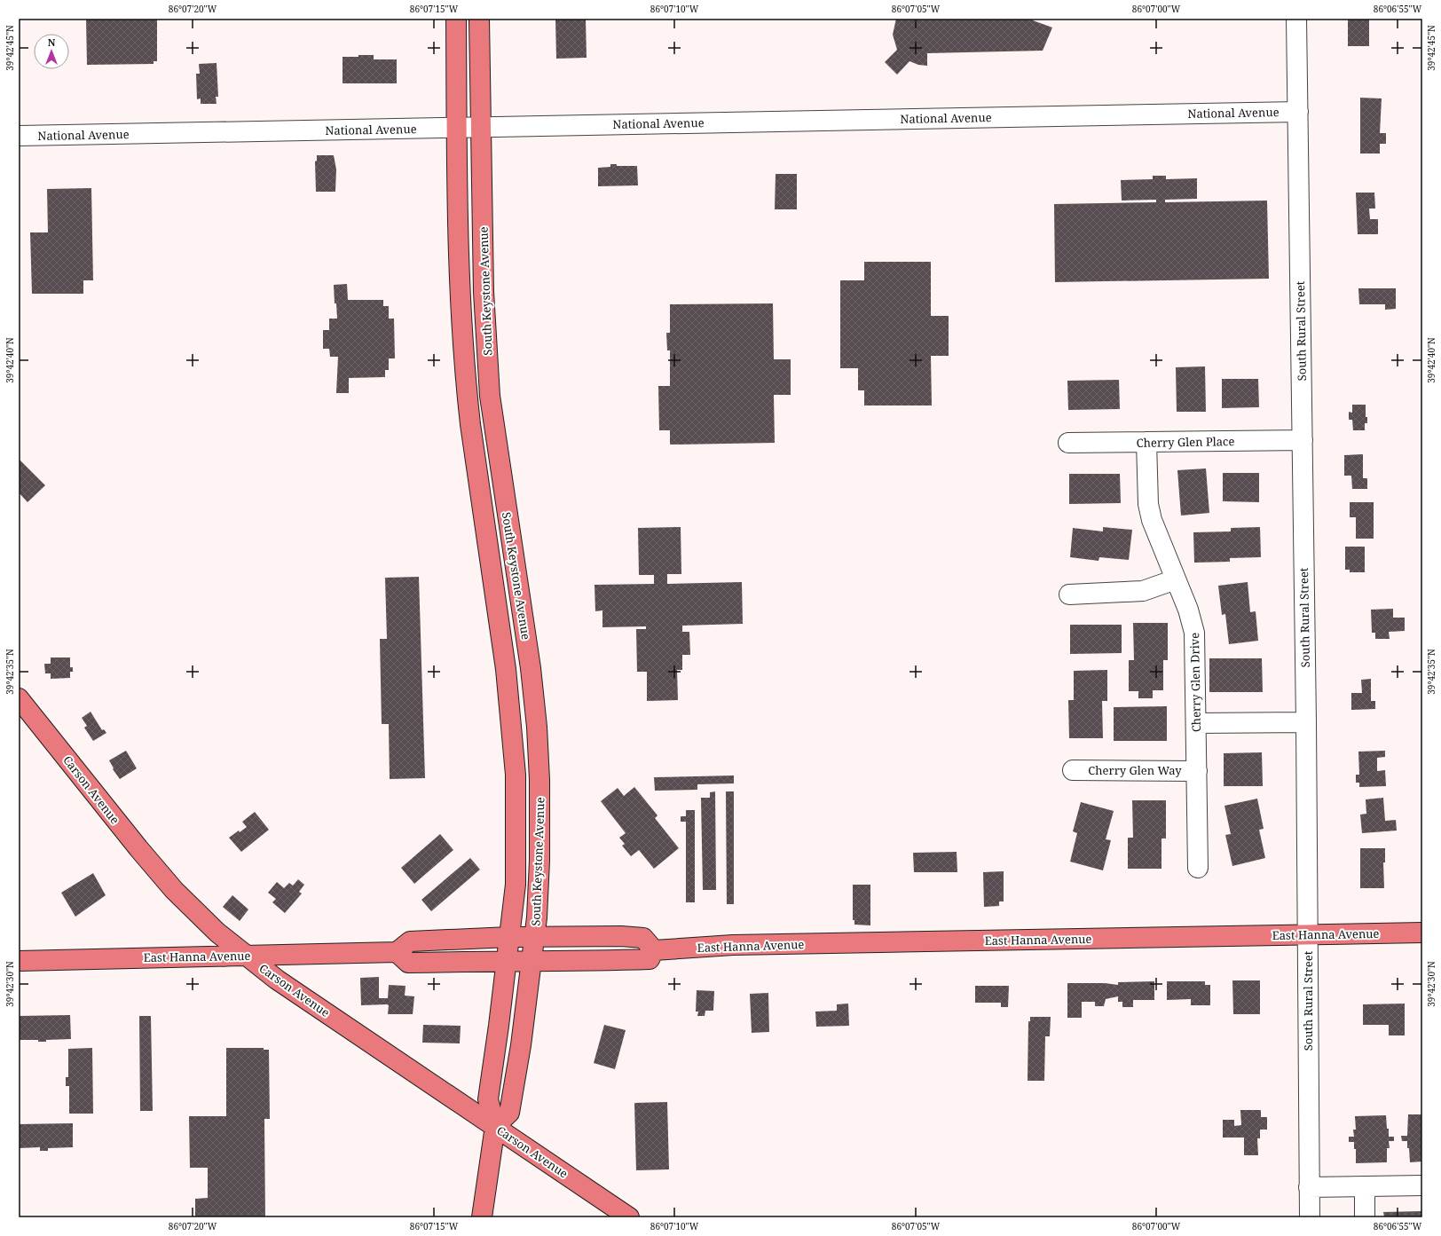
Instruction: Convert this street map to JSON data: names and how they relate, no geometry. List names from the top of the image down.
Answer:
{
  "streets": {
    "main road": ["South Keystone Avenue", "Carson Avenue", "East Hanna Avenue"],
    "street": [
      "National Avenue",
      "South Rural Street",
      "Cherry Glen Place",
      "Cherry Glen Drive",
      "Cherry Glen Way"
    ]
  },
  "crossings": [
    ["National Avenue", "South Keystone Avenue"],
    ["National Avenue", "South Rural Street"],
    ["South Keystone Avenue", "Carson Avenue"],
    ["South Rural Street", "Cherry Glen Place"],
    ["South Rural Street", "East Hanna Avenue"],
    ["Cherry Glen Place", "Cherry Glen Drive"],
    ["Cherry Glen Drive", "Cherry Glen Way"],
    ["Carson Avenue", "East Hanna Avenue"]
  ],
  "north": "top",
  "coordinates": [
    "86°07'20\"W",
    "86°07'15\"W",
    "86°07'10\"W",
    "86°07'05\"W",
    "86°07'00\"W",
    "86°06'55\"W",
    "39°42'45\"N",
    "39°42'40\"N",
    "39°42'35\"N",
    "39°42'30\"N"
  ]
}
